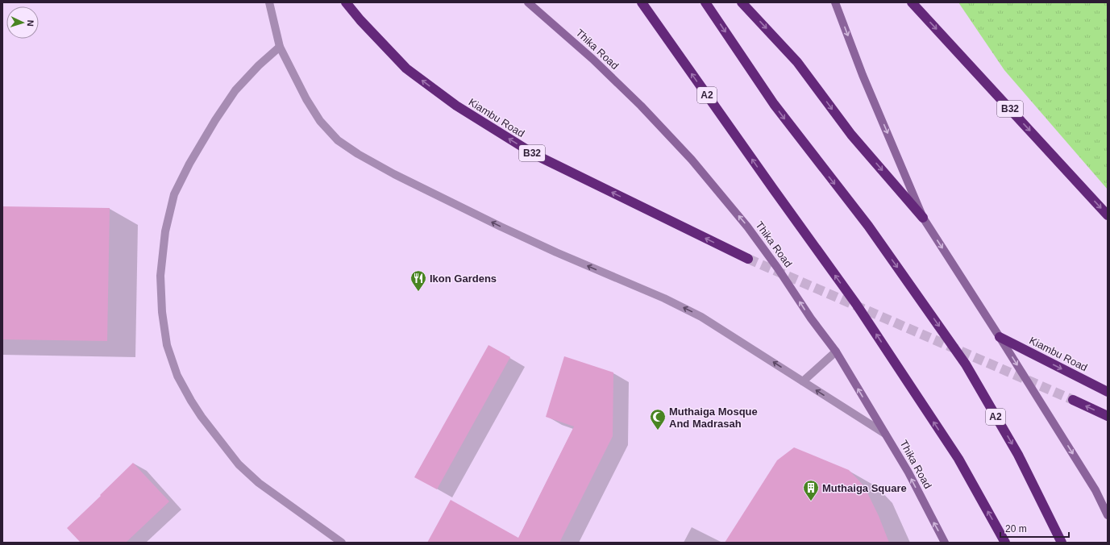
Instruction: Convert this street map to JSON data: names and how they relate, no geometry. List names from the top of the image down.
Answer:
{
  "streets": {
    "highway": ["A2", "B32", "Kiambu Road"],
    "main road": ["Thika Road"]
  },
  "one_way": ["Thika Road"],
  "places": {
    "restaurant": ["Ikon Gardens"],
    "mosque": ["Muthaiga Mosque And Madrasah"],
    "building": ["Muthaiga Square"]
  },
  "scale_bar": "20 m",
  "north": "right"
}
